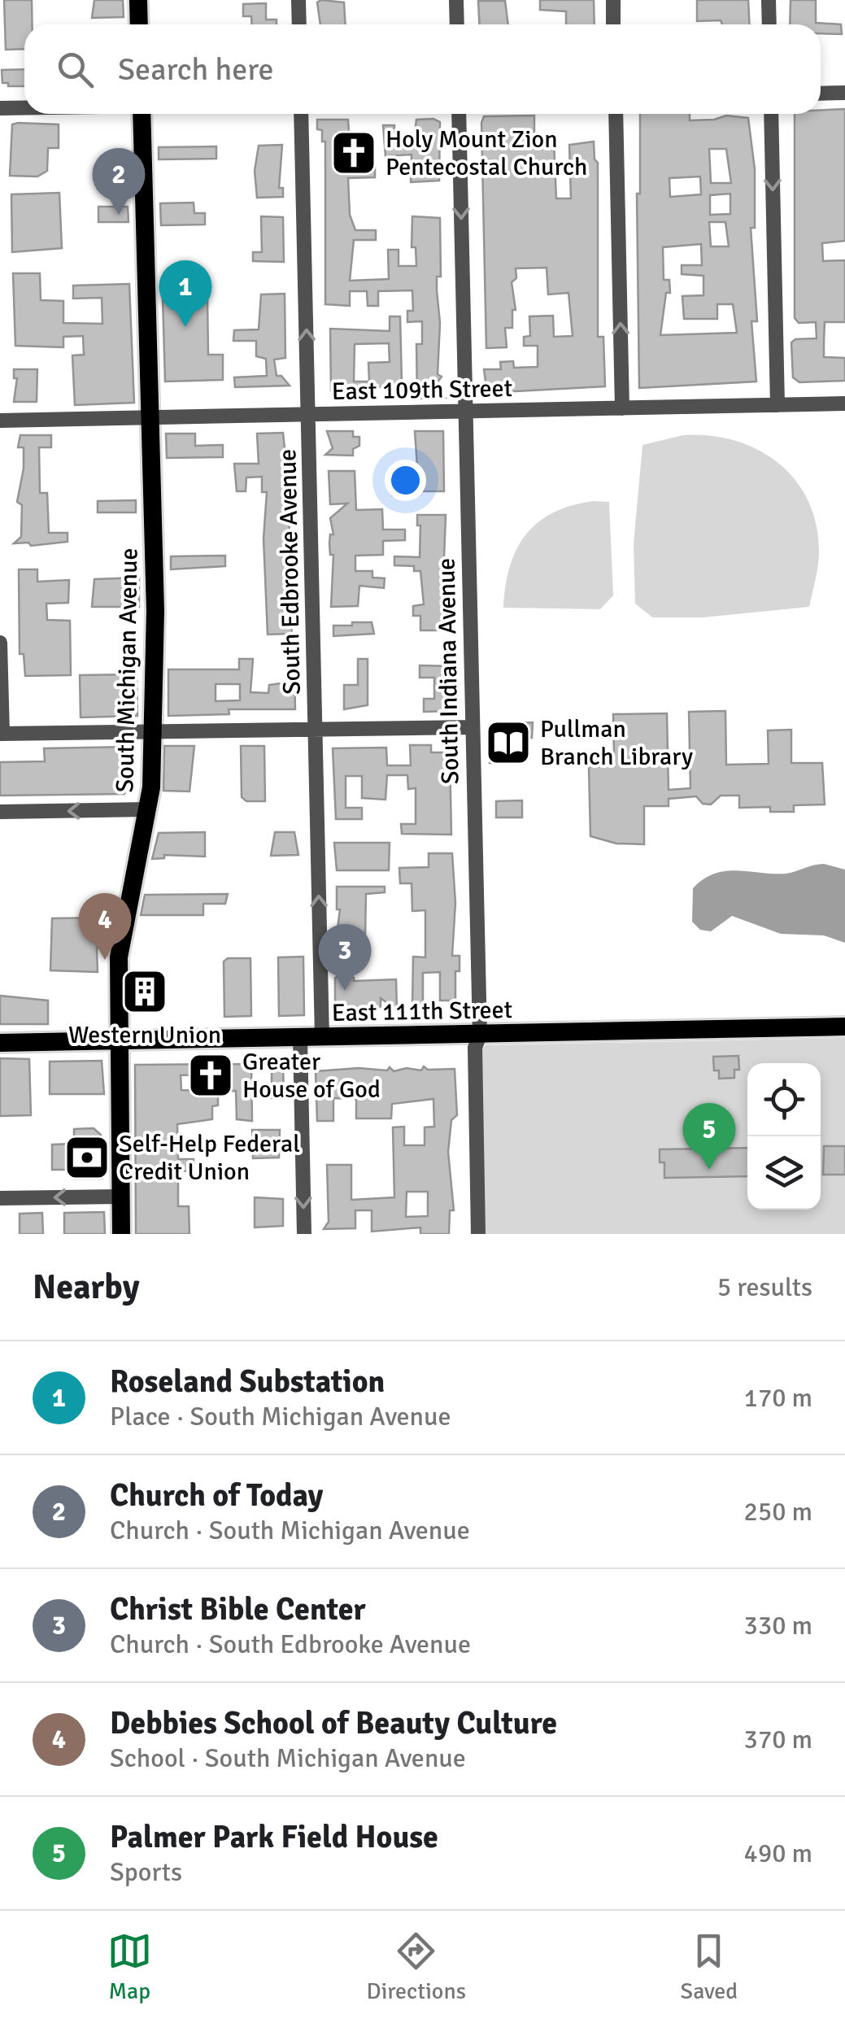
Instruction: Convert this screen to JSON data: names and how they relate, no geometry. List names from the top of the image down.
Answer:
{
  "streets": {
    "main road": ["South Michigan Avenue", "East 111th Street"],
    "street": ["East 109th Street", "South Edbrooke Avenue", "South Indiana Avenue"]
  },
  "crossings": [
    ["East 109th Street", "South Edbrooke Avenue"],
    ["East 109th Street", "South Michigan Avenue"],
    ["East 109th Street", "South Indiana Avenue"],
    ["South Edbrooke Avenue", "East 111th Street"],
    ["South Michigan Avenue", "East 111th Street"],
    ["South Indiana Avenue", "East 111th Street"]
  ],
  "one_way": ["South Edbrooke Avenue"],
  "places": {
    "church": ["Holy Mount Zion Pentecostal Church", "Greater House of God"],
    "library": ["Pullman Branch Library"],
    "building": ["Western Union"],
    "bank": ["Self-Help Federal Credit Union"]
  },
  "page": {
    "search": "Search here",
    "pins": [
      "2",
      "1",
      "4",
      "3",
      "5"
    ],
    "heading": ["Nearby", "5 results"],
    "list": [
      {
        "mark": "1",
        "name": "Roseland Substation",
        "note": "Place · South Michigan Avenue",
        "value": "170 m"
      },
      {
        "mark": "2",
        "name": "Church of Today",
        "note": "Church · South Michigan Avenue",
        "value": "250 m"
      },
      {
        "mark": "3",
        "name": "Christ Bible Center",
        "note": "Church · South Edbrooke Avenue",
        "value": "330 m"
      },
      {
        "mark": "4",
        "name": "Debbies School of Beauty Culture",
        "note": "School · South Michigan Avenue",
        "value": "370 m"
      },
      {
        "mark": "5",
        "name": "Palmer Park Field House",
        "note": "Sports",
        "value": "490 m"
      }
    ],
    "nav": ["Map", "Directions", "Saved"]
  }
}
